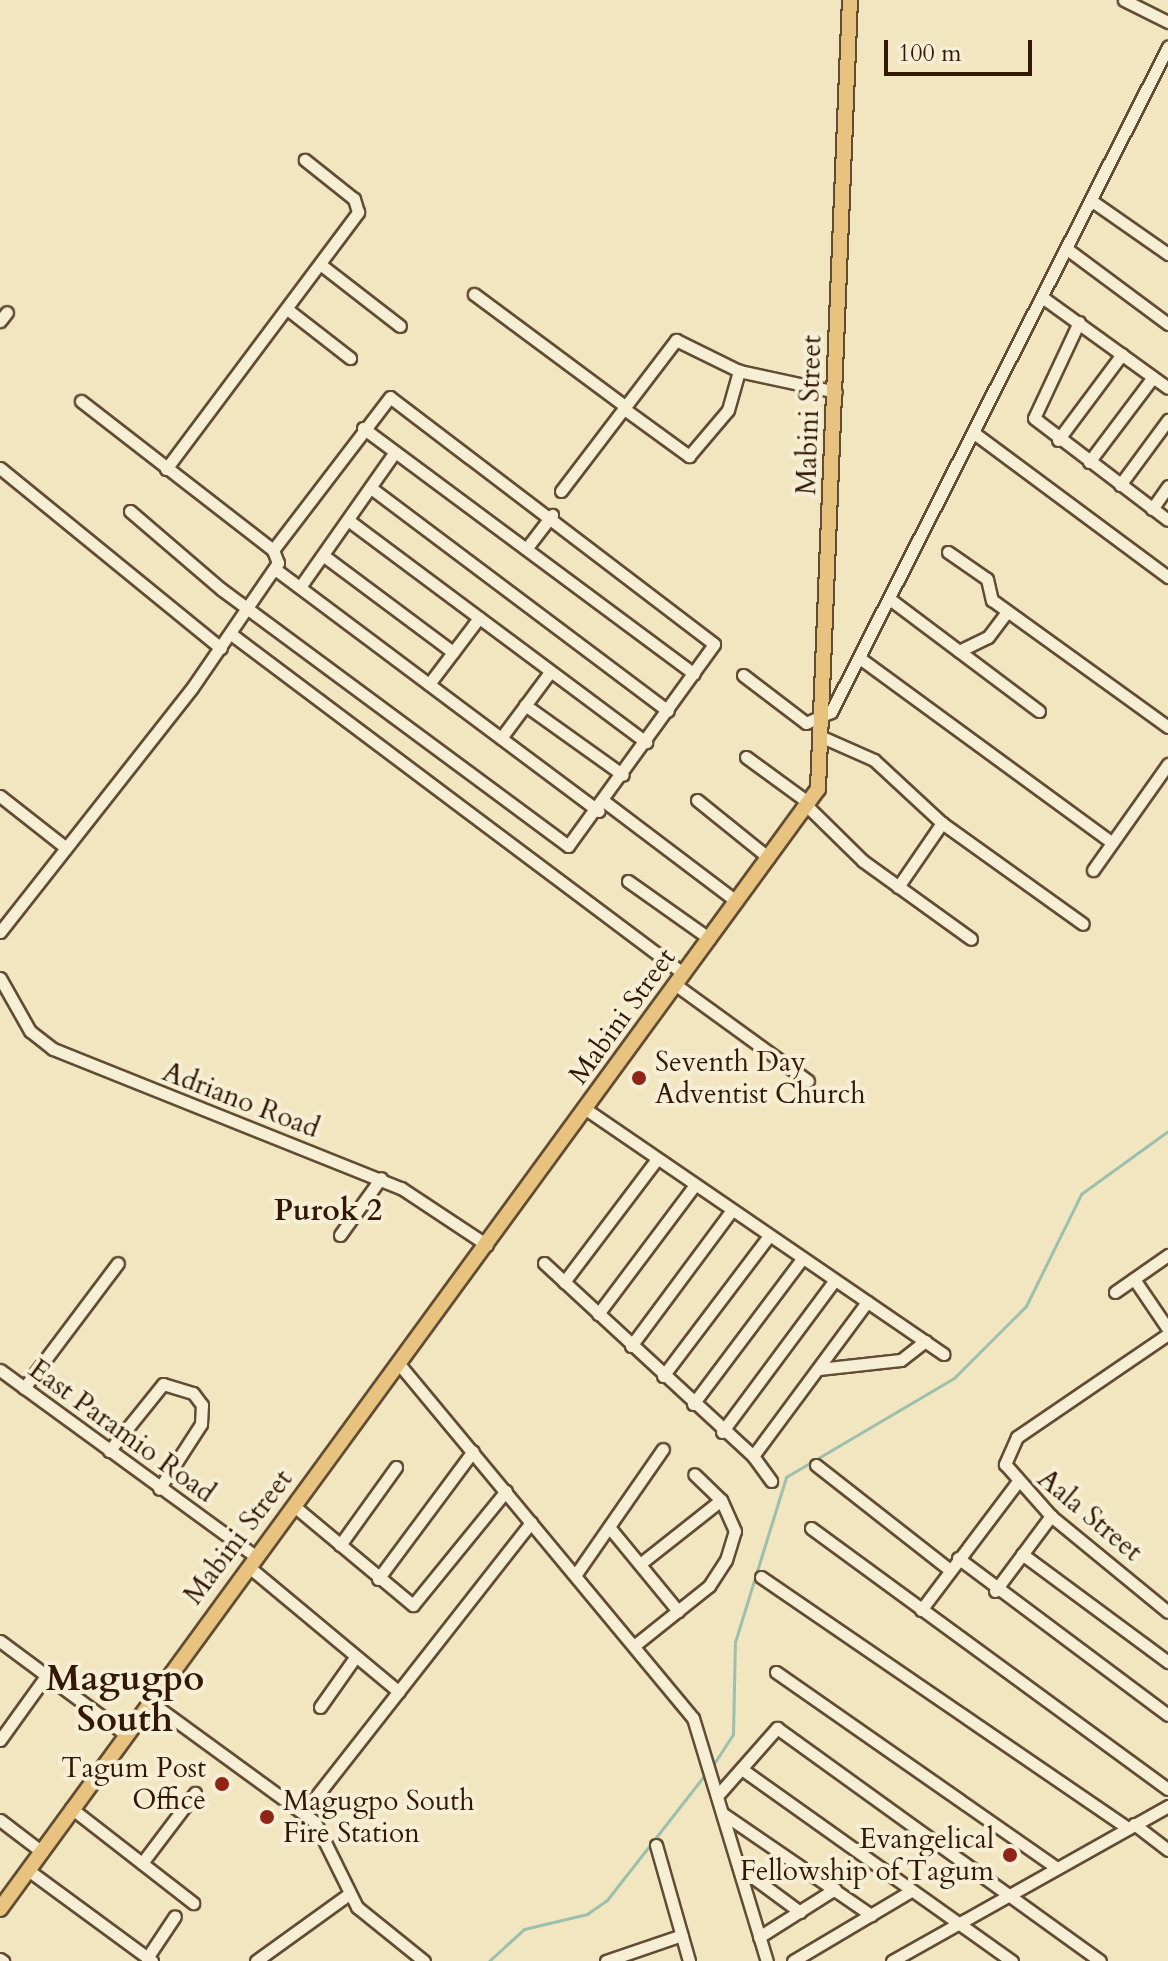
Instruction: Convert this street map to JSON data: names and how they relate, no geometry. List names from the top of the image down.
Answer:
{
  "streets": {
    "main road": ["Mabini Street"],
    "street": ["Adriano Road", "East Paramio Road", "Aala Street"]
  },
  "crossings": [
    ["Mabini Street", "Adriano Road"],
    ["Mabini Street", "East Paramio Road"]
  ],
  "districts": ["Purok 2", "Magugpo South"],
  "places": [
    "Seventh Day Adventist Church",
    "Tagum Post Office",
    "Magugpo South Fire Station",
    "Evangelical Fellowship of Tagum"
  ],
  "scale_bar": "100 m"
}
